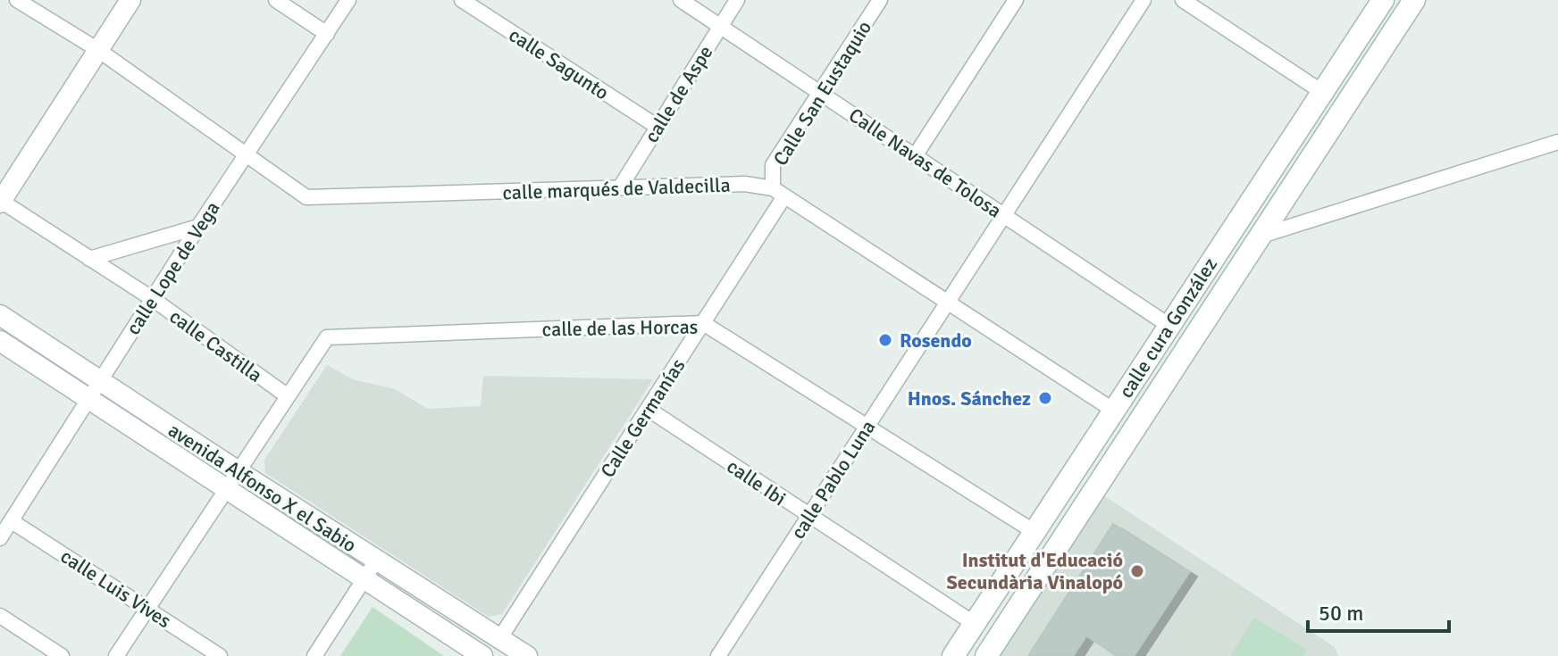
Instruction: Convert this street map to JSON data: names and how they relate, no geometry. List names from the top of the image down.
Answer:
{
  "streets": {
    "main road": ["calle cura González"],
    "street": [
      "calle Sagunto",
      "Calle San Eustaquio",
      "calle de Aspe",
      "Calle Navas de Tolosa",
      "calle marqués de Valdecilla",
      "calle Lope de Vega",
      "calle de las Horcas",
      "calle Castilla",
      "Calle Germanías",
      "calle Pablo Luna",
      "calle Ibi",
      "avenida Alfonso X el Sabio",
      "calle Luis Vives"
    ]
  },
  "crossings": [
    ["calle Sagunto", "calle de Aspe"],
    ["Calle San Eustaquio", "Calle Navas de Tolosa"],
    ["Calle San Eustaquio", "calle marqués de Valdecilla"],
    ["Calle San Eustaquio", "Calle Germanías"],
    ["calle de Aspe", "Calle Navas de Tolosa"],
    ["calle de Aspe", "calle marqués de Valdecilla"],
    ["Calle Navas de Tolosa", "calle cura González"],
    ["Calle Navas de Tolosa", "calle Pablo Luna"],
    ["calle marqués de Valdecilla", "calle Lope de Vega"],
    ["calle marqués de Valdecilla", "calle cura González"],
    ["calle marqués de Valdecilla", "Calle Germanías"],
    ["calle marqués de Valdecilla", "calle Pablo Luna"],
    ["calle Lope de Vega", "calle Castilla"],
    ["calle Lope de Vega", "avenida Alfonso X el Sabio"],
    ["calle Lope de Vega", "calle Luis Vives"],
    ["calle de las Horcas", "calle cura González"],
    ["calle de las Horcas", "calle Castilla"],
    ["calle de las Horcas", "Calle Germanías"],
    ["calle de las Horcas", "calle Pablo Luna"],
    ["calle de las Horcas", "avenida Alfonso X el Sabio"],
    ["calle de las Horcas", "calle Luis Vives"],
    ["calle cura González", "calle Ibi"],
    ["Calle Germanías", "calle Ibi"],
    ["Calle Germanías", "avenida Alfonso X el Sabio"],
    ["calle Pablo Luna", "calle Ibi"]
  ],
  "places": ["Rosendo", "Hnos. Sánchez", "Institut d'Educació Secundària Vinalopó"],
  "scale_bar": "50 m"
}
